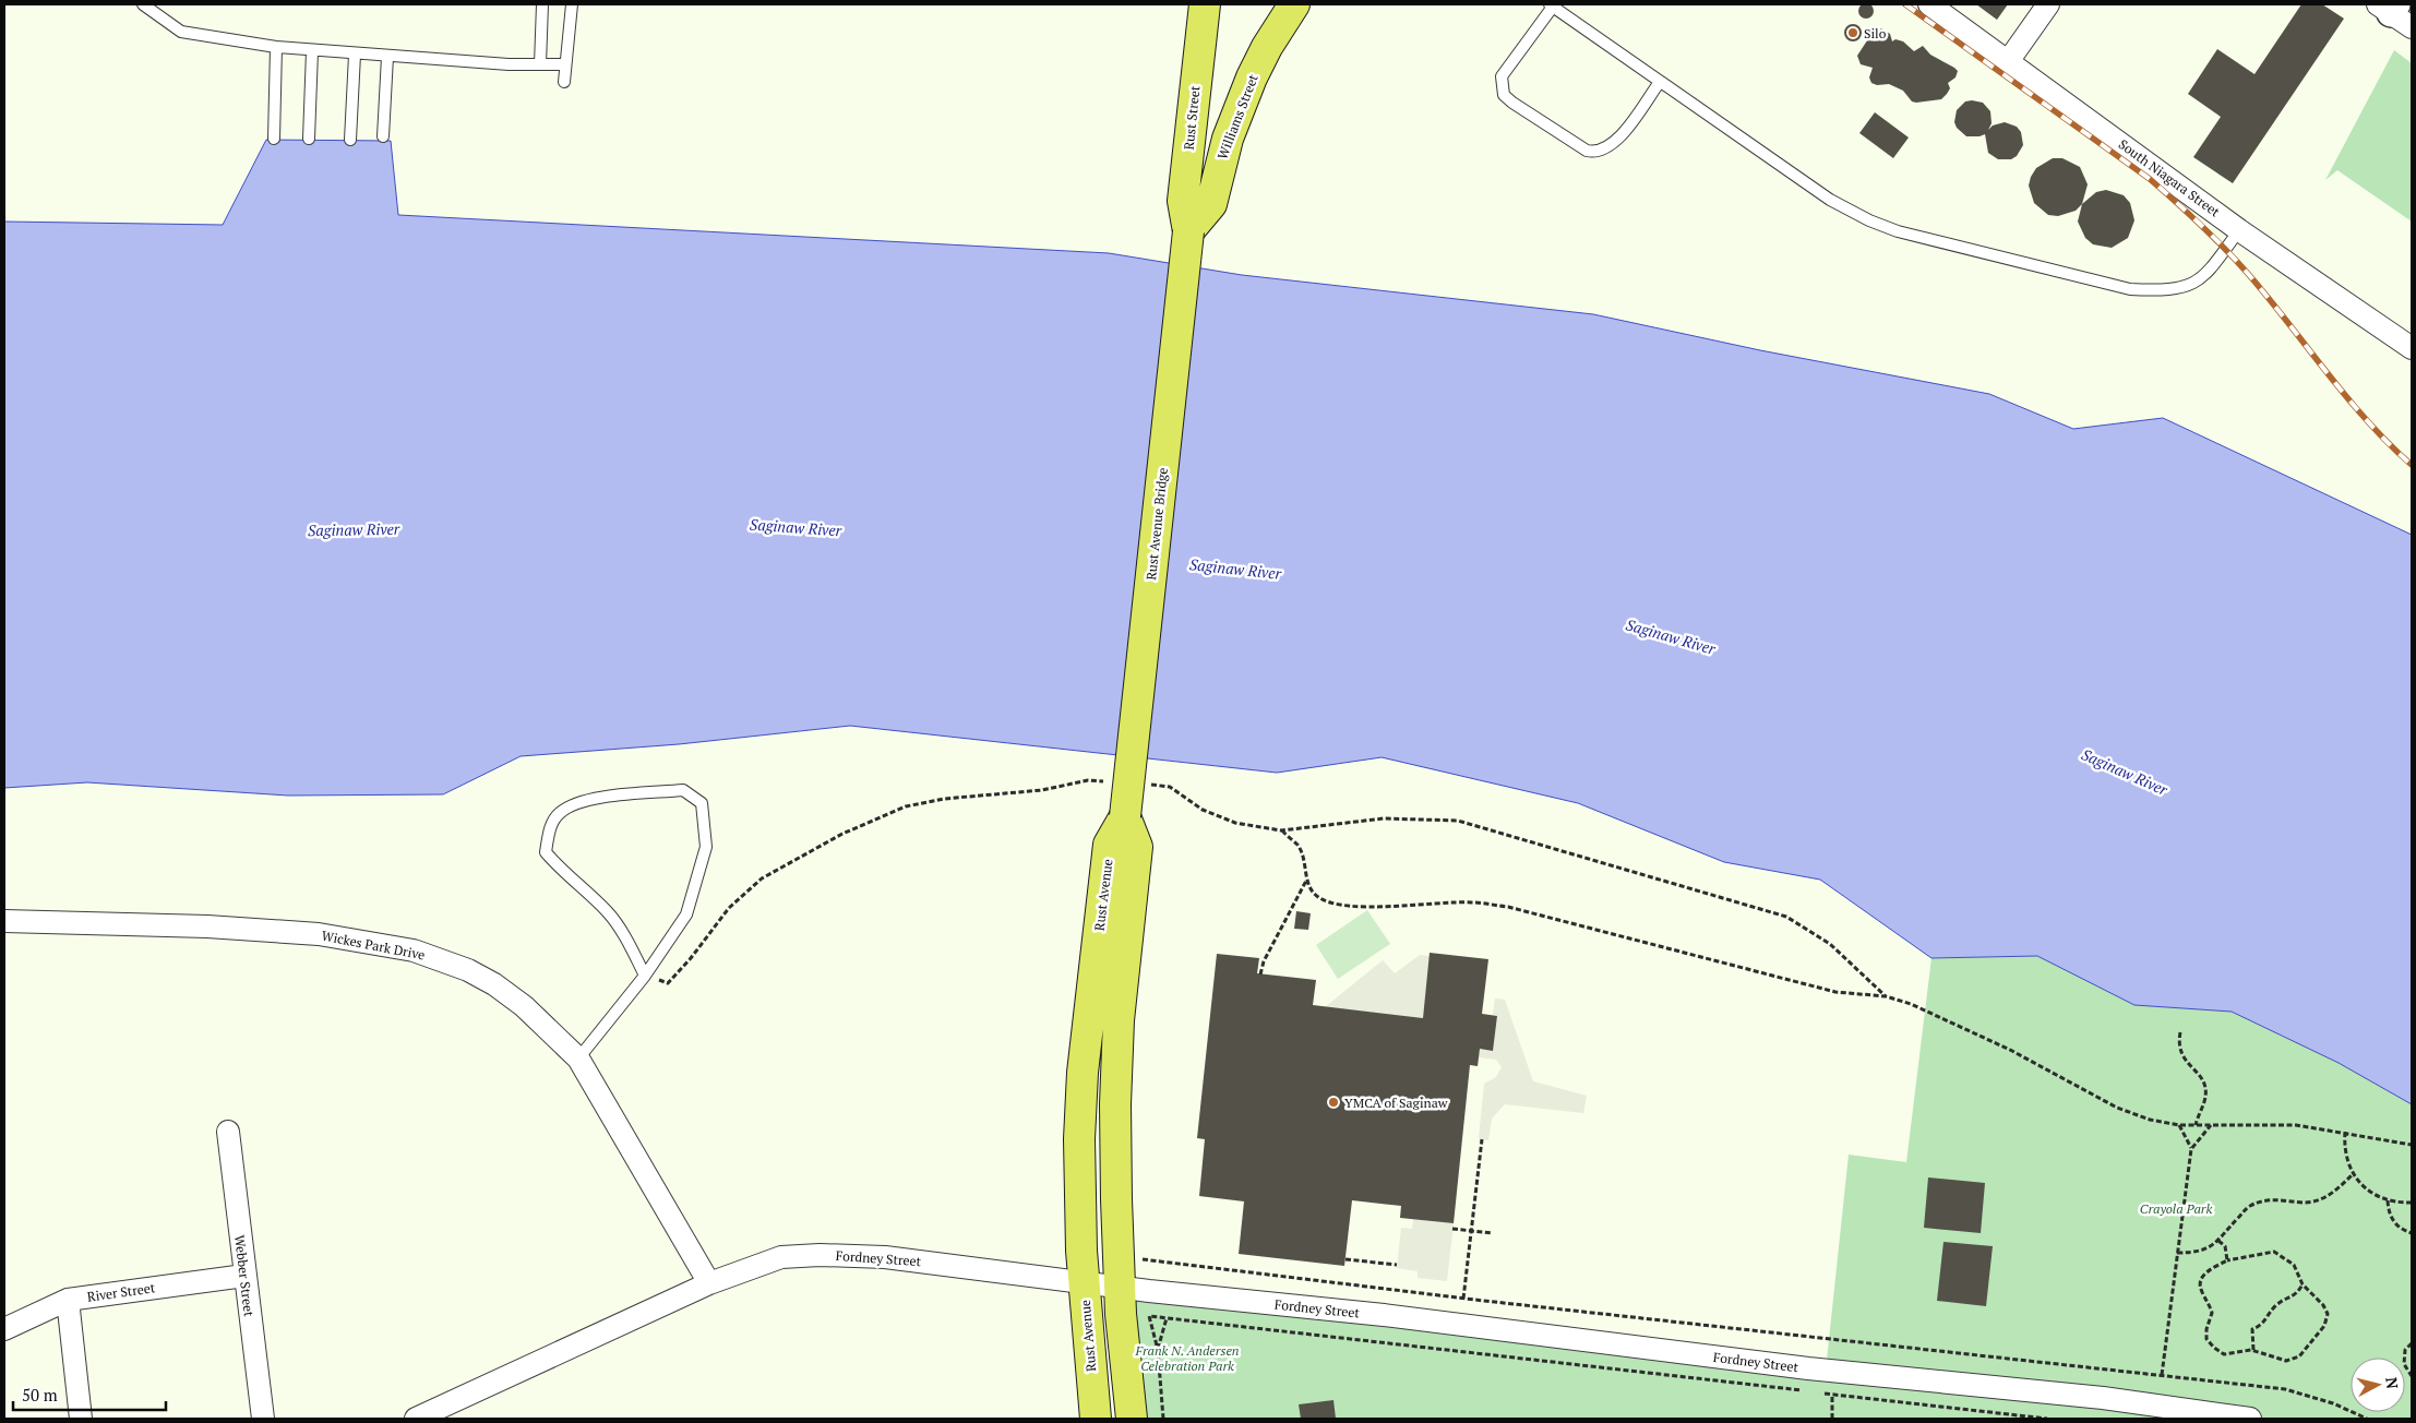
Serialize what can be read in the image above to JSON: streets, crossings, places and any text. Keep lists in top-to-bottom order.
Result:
{
  "streets": {
    "highway": [
      "Williams Street",
      "Rust Street",
      "Rust Avenue Bridge",
      "Rust Avenue"
    ],
    "street": [
      "South Niagara Street",
      "Wickes Park Drive",
      "Fordney Street",
      "Webber Street",
      "River Street"
    ]
  },
  "crossings": [
    ["Williams Street", "Rust Street"],
    ["Williams Street", "Rust Avenue Bridge"],
    ["Rust Street", "Rust Avenue Bridge"],
    ["Rust Avenue Bridge", "Rust Avenue"],
    ["Rust Avenue", "Fordney Street"],
    ["Wickes Park Drive", "Fordney Street"],
    ["Webber Street", "River Street"]
  ],
  "water": ["Saginaw River"],
  "parks": ["Crayola Park", "Frank N. Andersen Celebration Park"],
  "places": ["Silo", "YMCA of Saginaw"],
  "scale_bar": "50 m",
  "north": "right"
}
